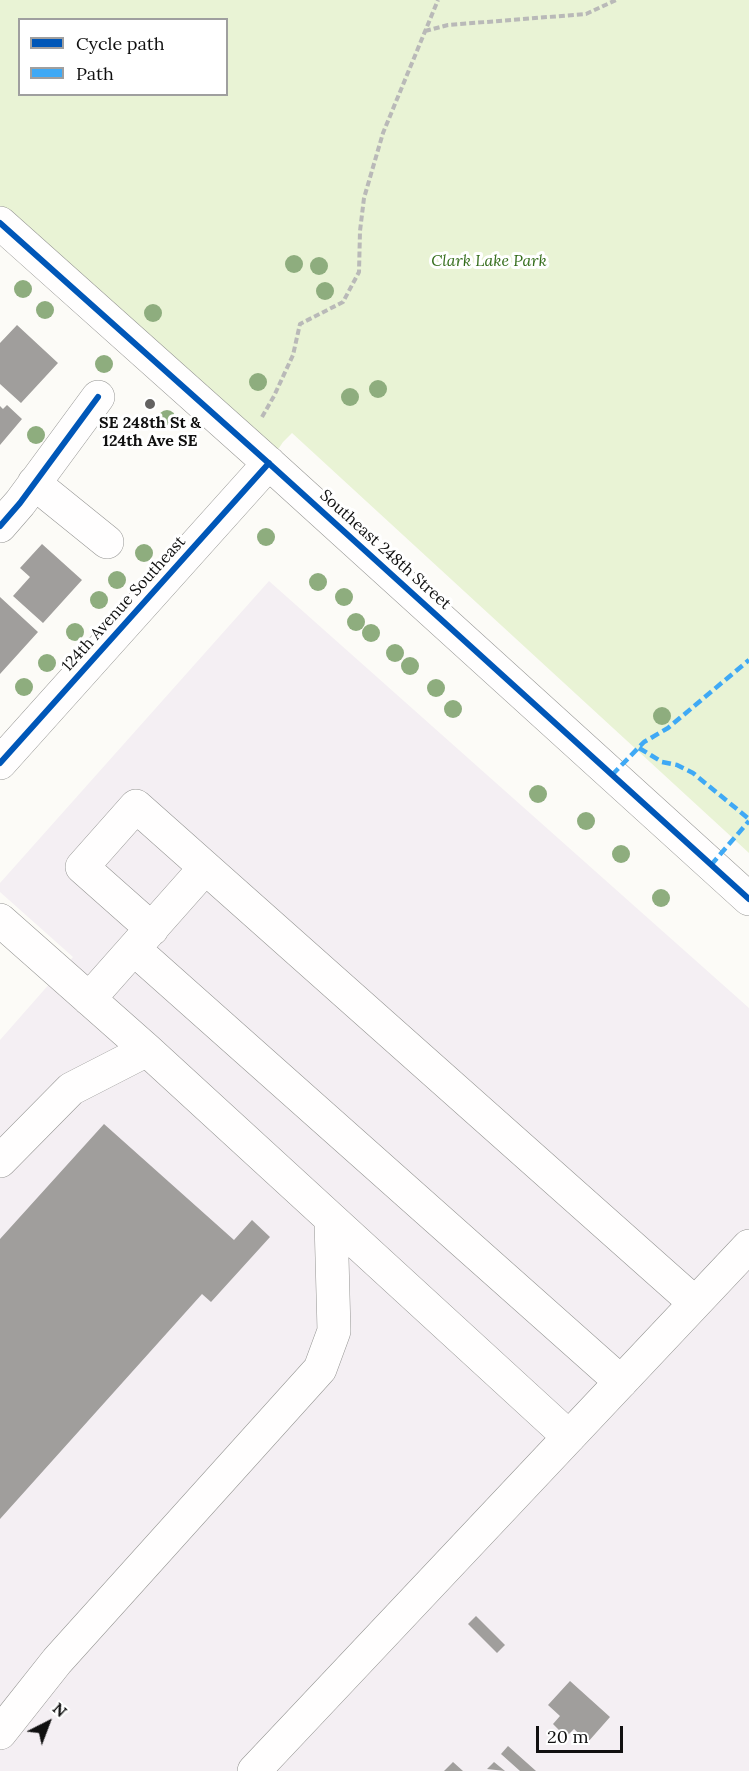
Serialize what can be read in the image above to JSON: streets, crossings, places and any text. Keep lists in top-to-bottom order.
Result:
{
  "streets": {
    "street": ["Southeast 248th Street", "124th Avenue Southeast"]
  },
  "crossings": [
    ["Southeast 248th Street", "124th Avenue Southeast"]
  ],
  "parks": ["Clark Lake Park"],
  "places": ["SE 248th St & 124th Ave SE"],
  "legend": ["Cycle path", "Path"],
  "scale_bar": "20 m",
  "north": "top right"
}
